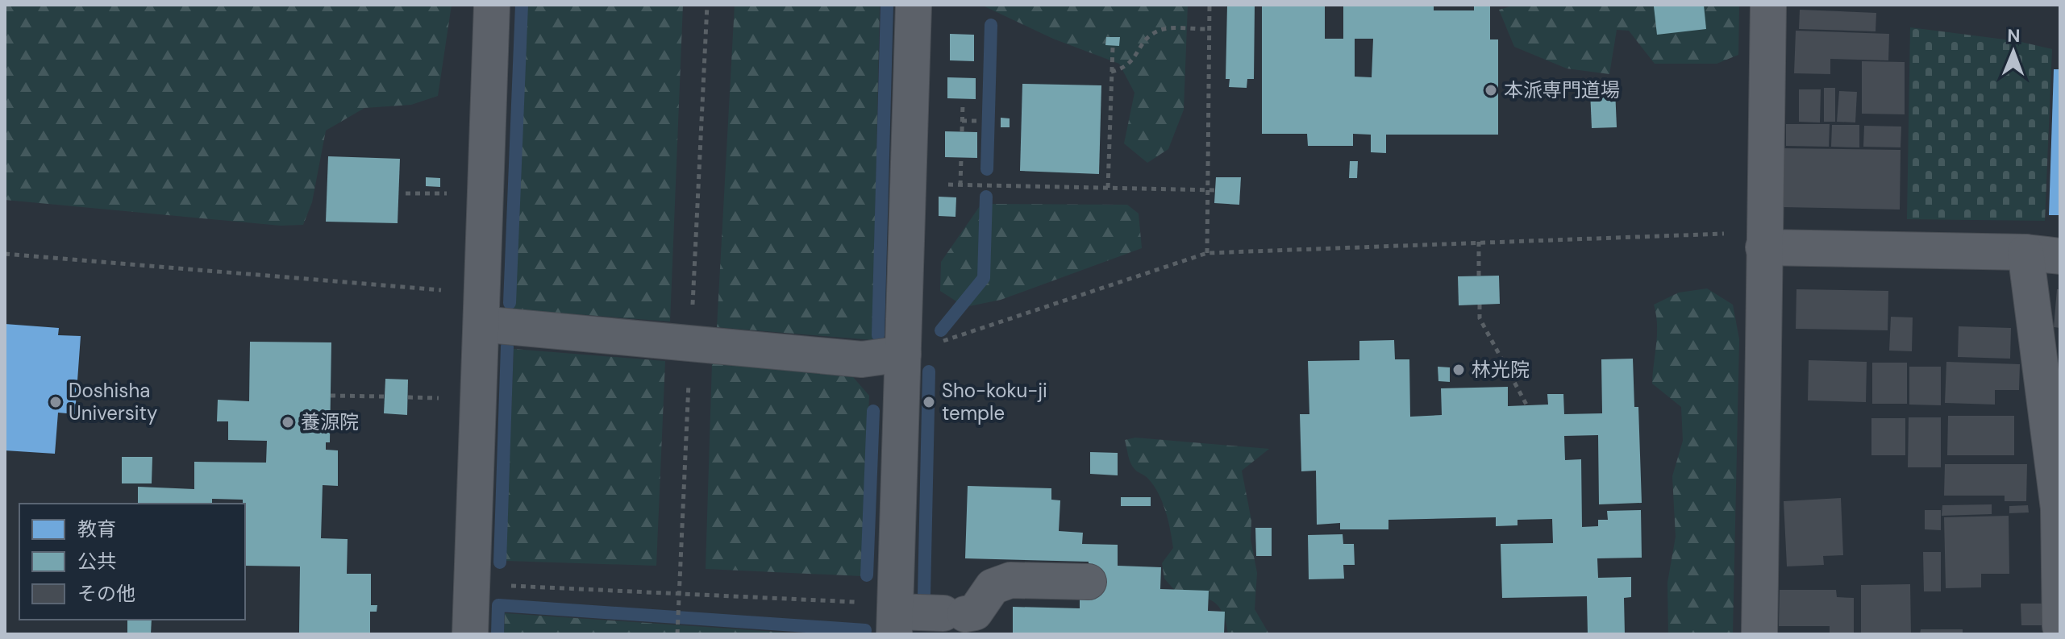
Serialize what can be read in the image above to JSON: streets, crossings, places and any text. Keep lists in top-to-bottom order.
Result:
{
  "places": [
    "本派専門道場",
    "林光院",
    "Doshisha University",
    "Sho-koku-ji temple",
    "養源院"
  ],
  "legend": ["教育", "公共", "その他"],
  "north": "top"
}
